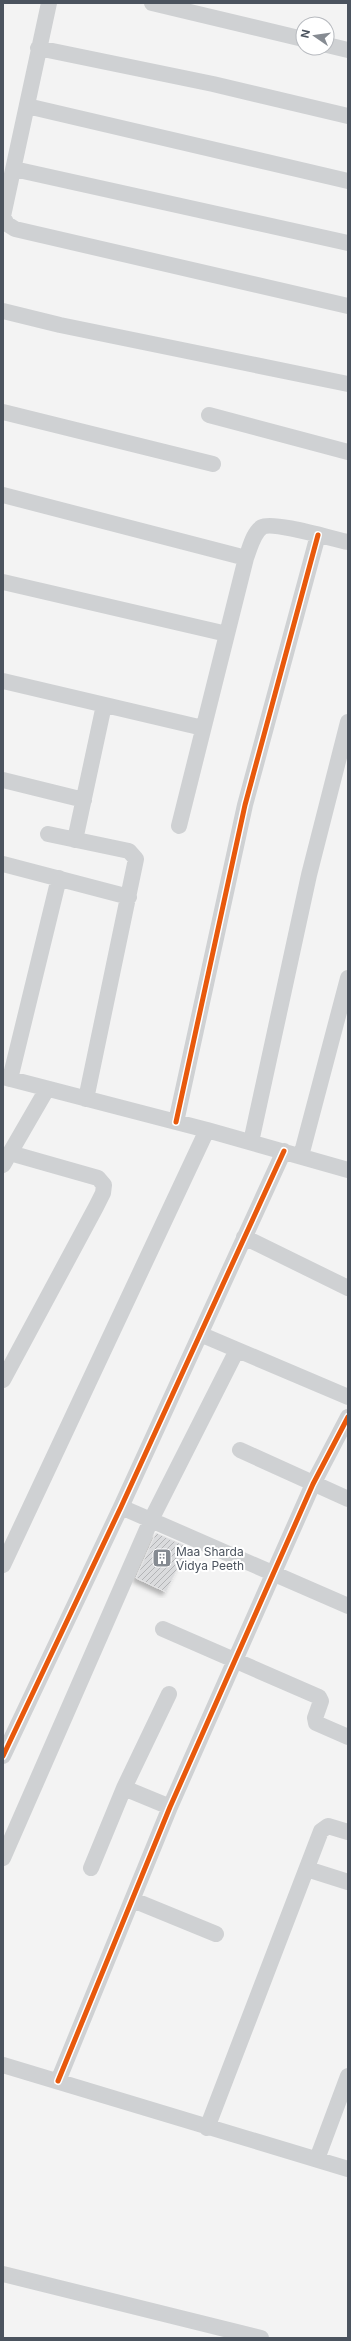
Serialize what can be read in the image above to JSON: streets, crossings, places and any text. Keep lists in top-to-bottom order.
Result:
{
  "places": {
    "building": ["Maa Sharda Vidya Peeth"]
  },
  "north": "left"
}
